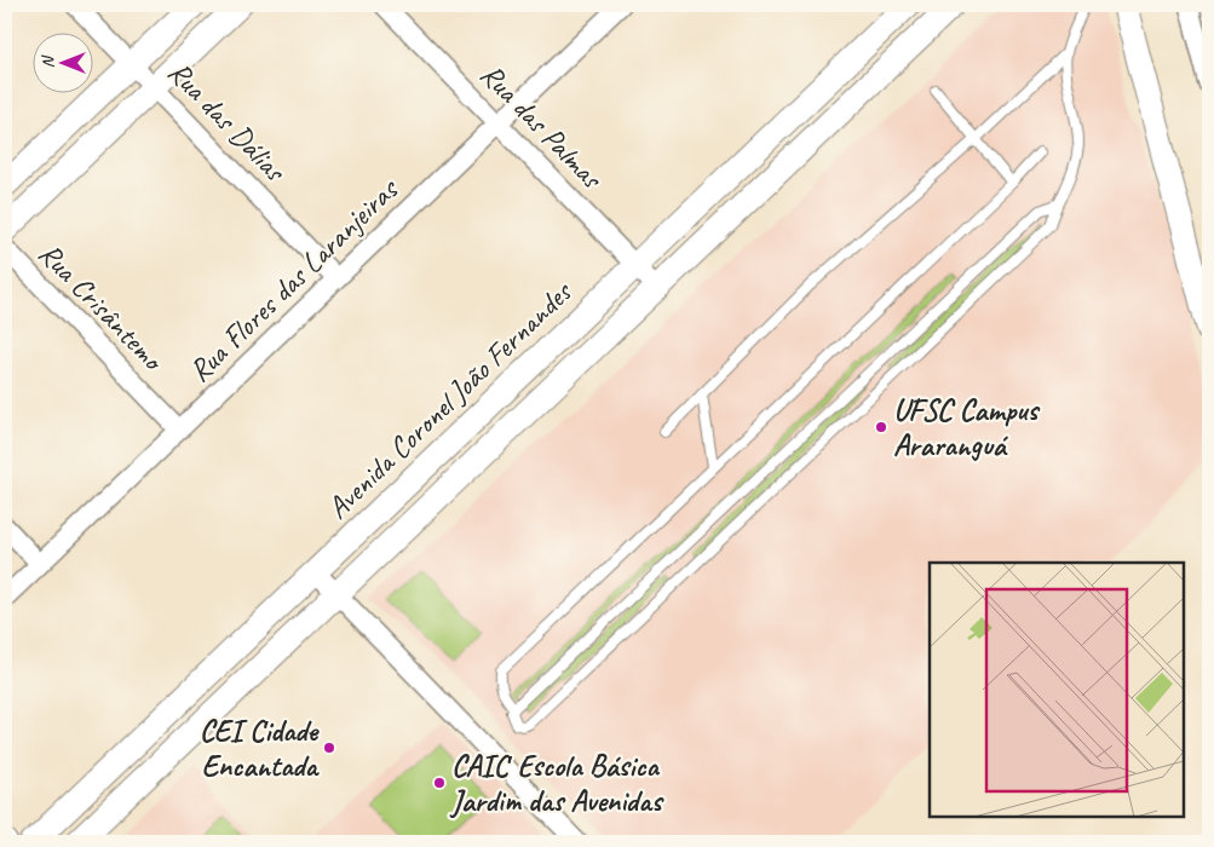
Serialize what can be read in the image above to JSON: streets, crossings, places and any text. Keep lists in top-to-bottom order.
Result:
{
  "streets": {
    "street": [
      "Rua das Dálias",
      "Rua das Palmas",
      "Rua Flores das Laranjeiras",
      "Rua Crisântemo",
      "Avenida Coronel João Fernandes"
    ]
  },
  "crossings": [
    ["Rua das Dálias", "Rua Flores das Laranjeiras"],
    ["Rua das Palmas", "Rua Flores das Laranjeiras"],
    ["Rua das Palmas", "Avenida Coronel João Fernandes"],
    ["Rua Flores das Laranjeiras", "Rua Crisântemo"]
  ],
  "places": ["UFSC Campus Araranguá", "CEI Cidade Encantada", "CAIC Escola Básica Jardim das Avenidas"],
  "north": "left"
}
